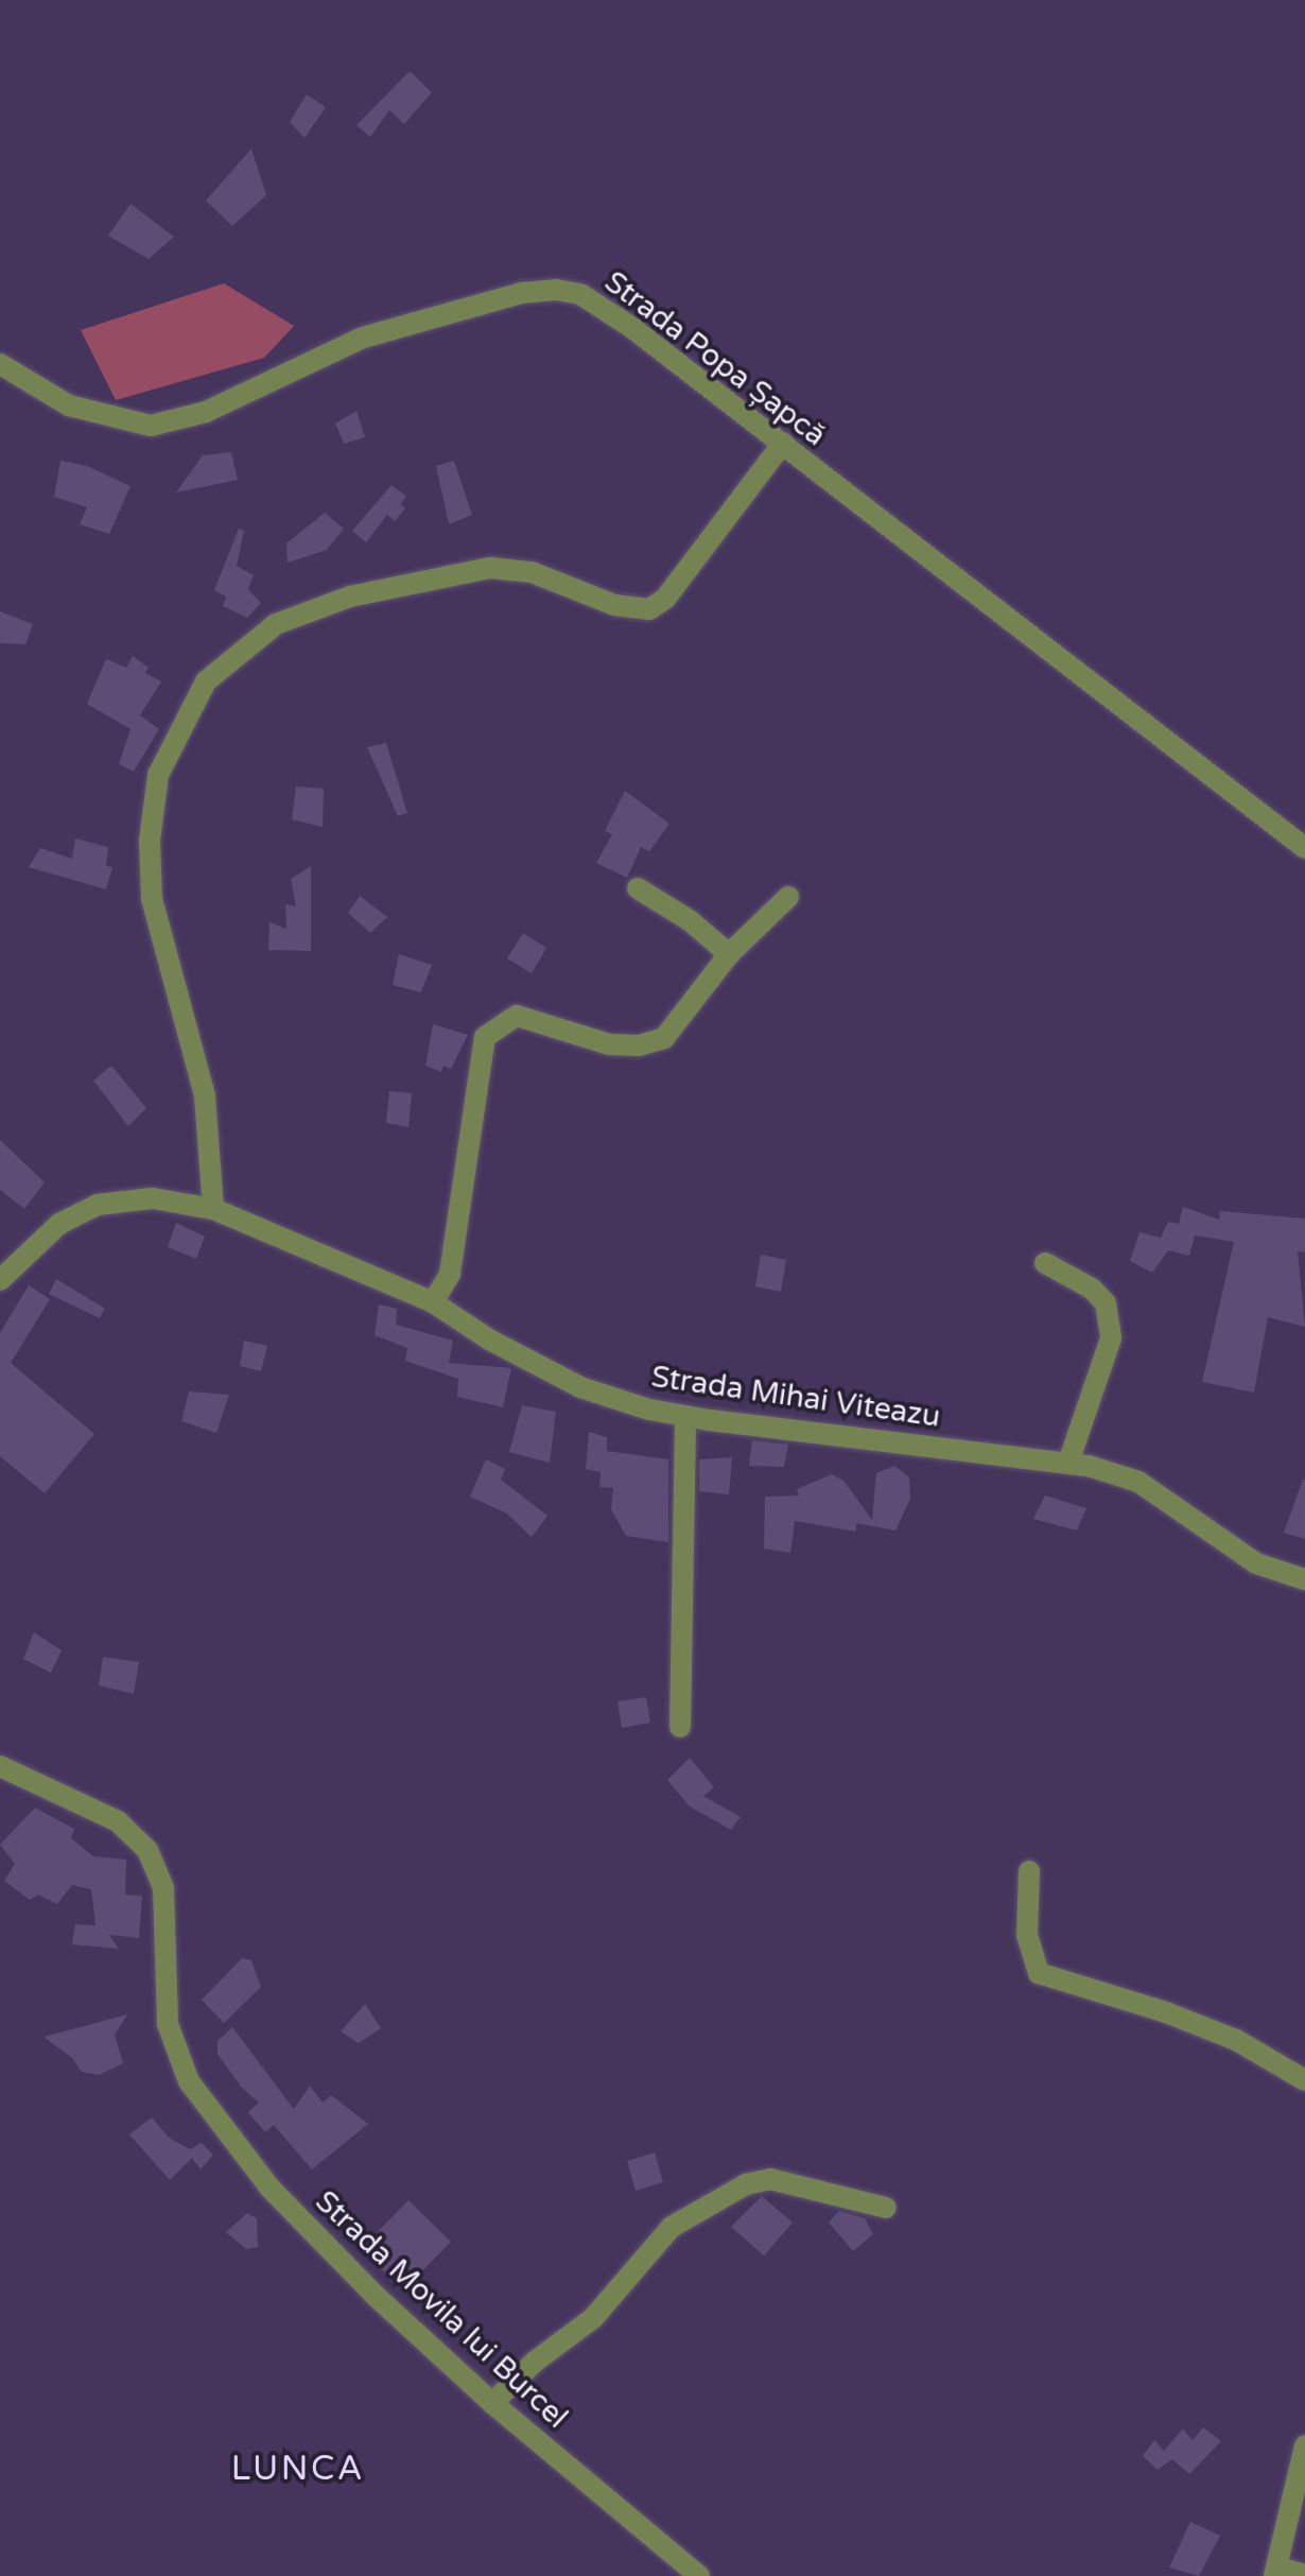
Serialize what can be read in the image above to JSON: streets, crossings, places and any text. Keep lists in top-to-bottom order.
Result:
{
  "streets": {
    "street": ["Strada Popa Șapcă", "Strada Mihai Viteazu", "Strada Movila lui Burcel"]
  },
  "districts": ["LUNCA"]
}
